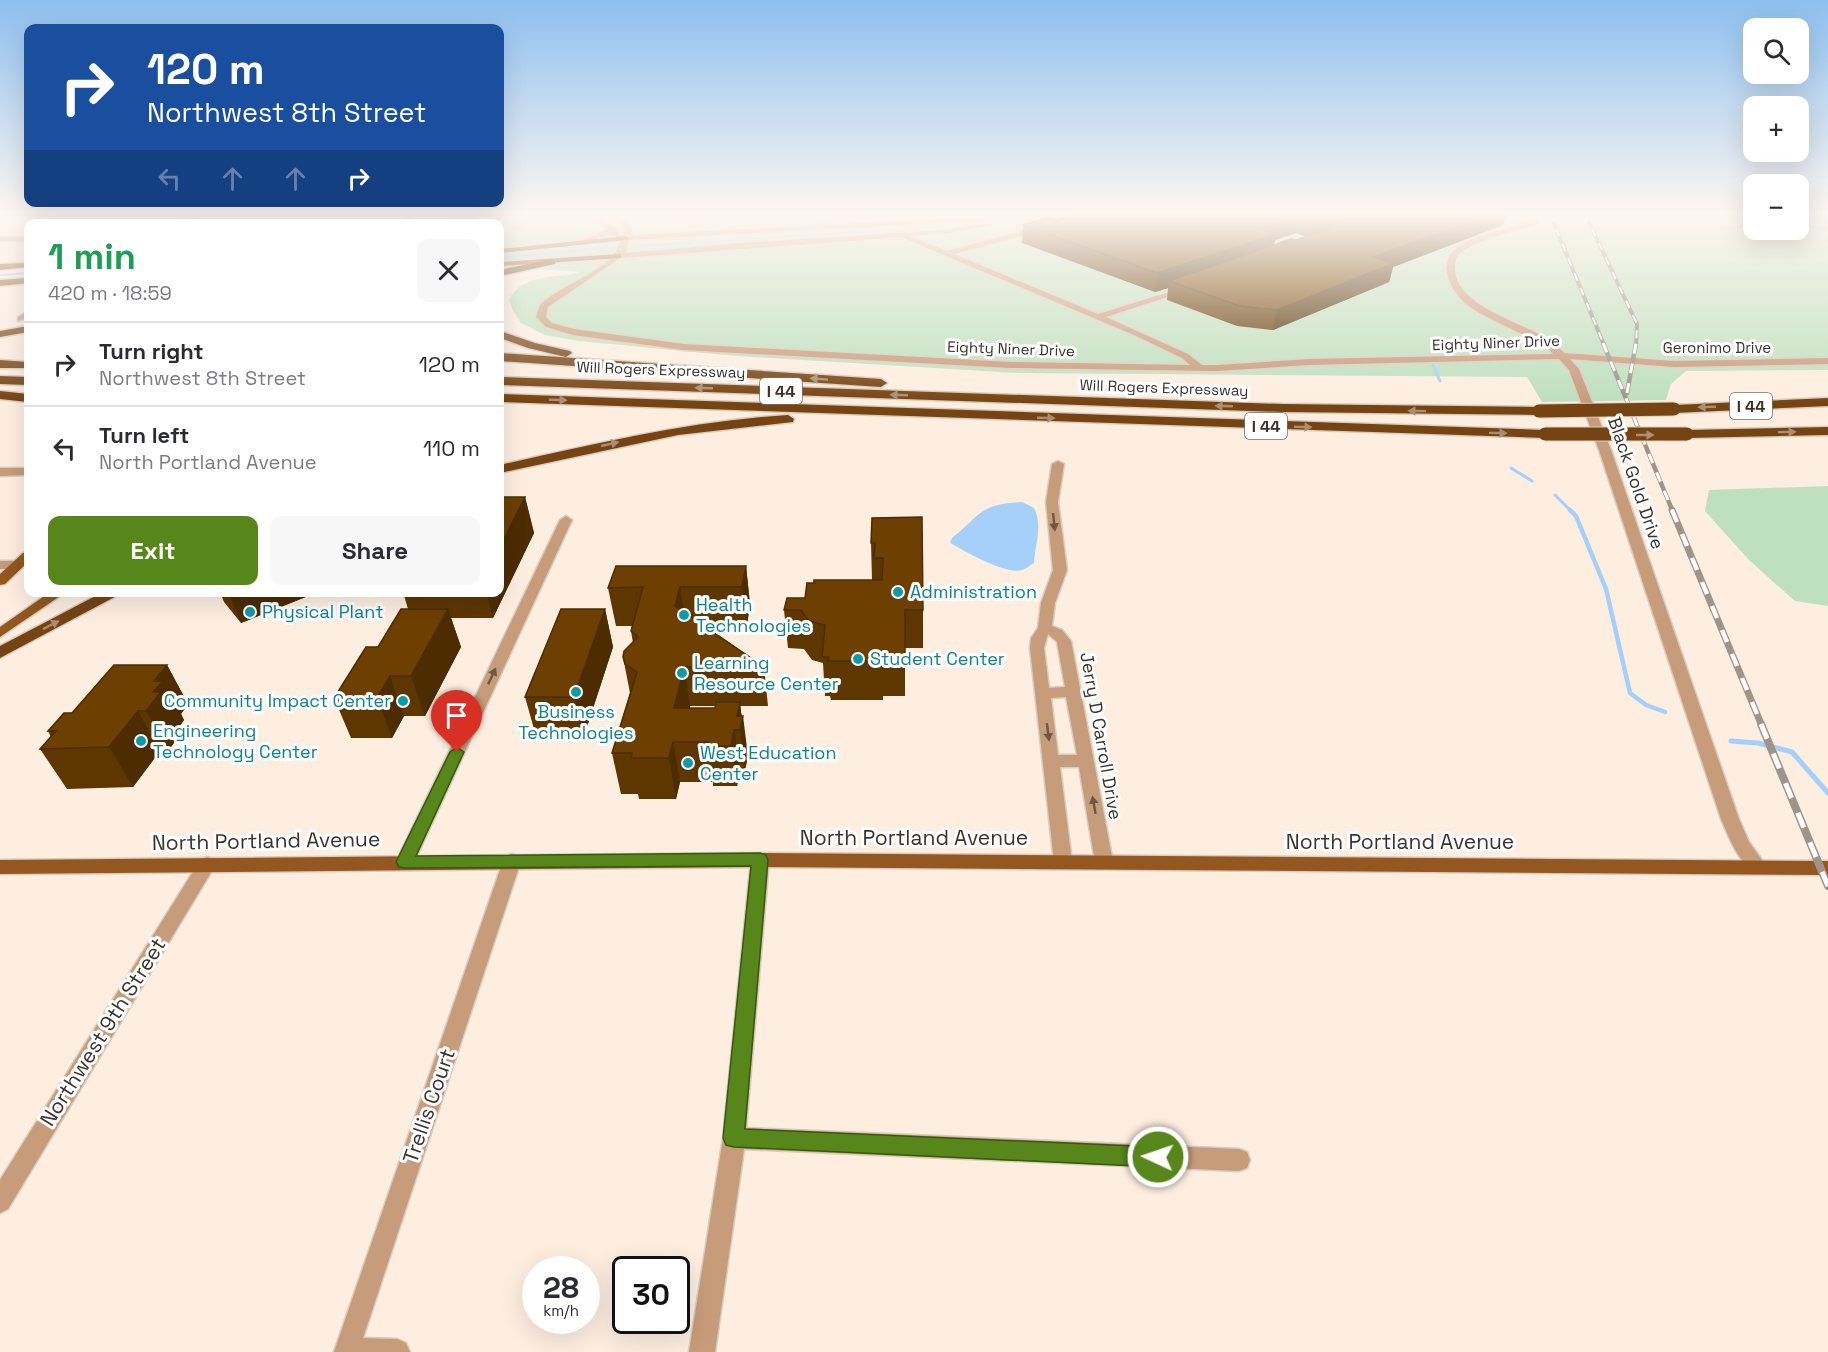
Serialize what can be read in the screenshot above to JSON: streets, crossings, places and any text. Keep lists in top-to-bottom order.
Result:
{
  "streets": {
    "highway": ["Will Rogers Expressway", "I 44"],
    "main road": ["North Portland Avenue"],
    "street": [
      "Eighty Niner Drive",
      "Geronimo Drive",
      "Black Gold Drive",
      "Jerry D Carroll Drive",
      "Northwest 9th Street",
      "Trellis Court"
    ]
  },
  "crossings": [
    ["Eighty Niner Drive", "Geronimo Drive"],
    ["Eighty Niner Drive", "Black Gold Drive"],
    ["Black Gold Drive", "North Portland Avenue"],
    ["Jerry D Carroll Drive", "North Portland Avenue"],
    ["North Portland Avenue", "Northwest 9th Street"],
    ["North Portland Avenue", "Trellis Court"]
  ],
  "places": [
    "Administration",
    "Physical Plant",
    "Health Technologies",
    "Student Center",
    "Learning Resource Center",
    "Business Technologies",
    "Community Impact Center",
    "Engineering Technology Center",
    "West Education Center"
  ],
  "page": {
    "map_buttons": ["+", "−"],
    "turn": ["120 m", "Northwest 8th Street"],
    "heading": ["1 min", "420 m · 18:59"],
    "list": [
      {
        "name": "Turn right",
        "note": "Northwest 8th Street",
        "value": "120 m"
      },
      {
        "name": "Turn left",
        "note": "North Portland Avenue",
        "value": "110 m"
      }
    ],
    "buttons": ["Exit", "Share"],
    "speed": "28 km/h",
    "limit": "30"
  }
}
